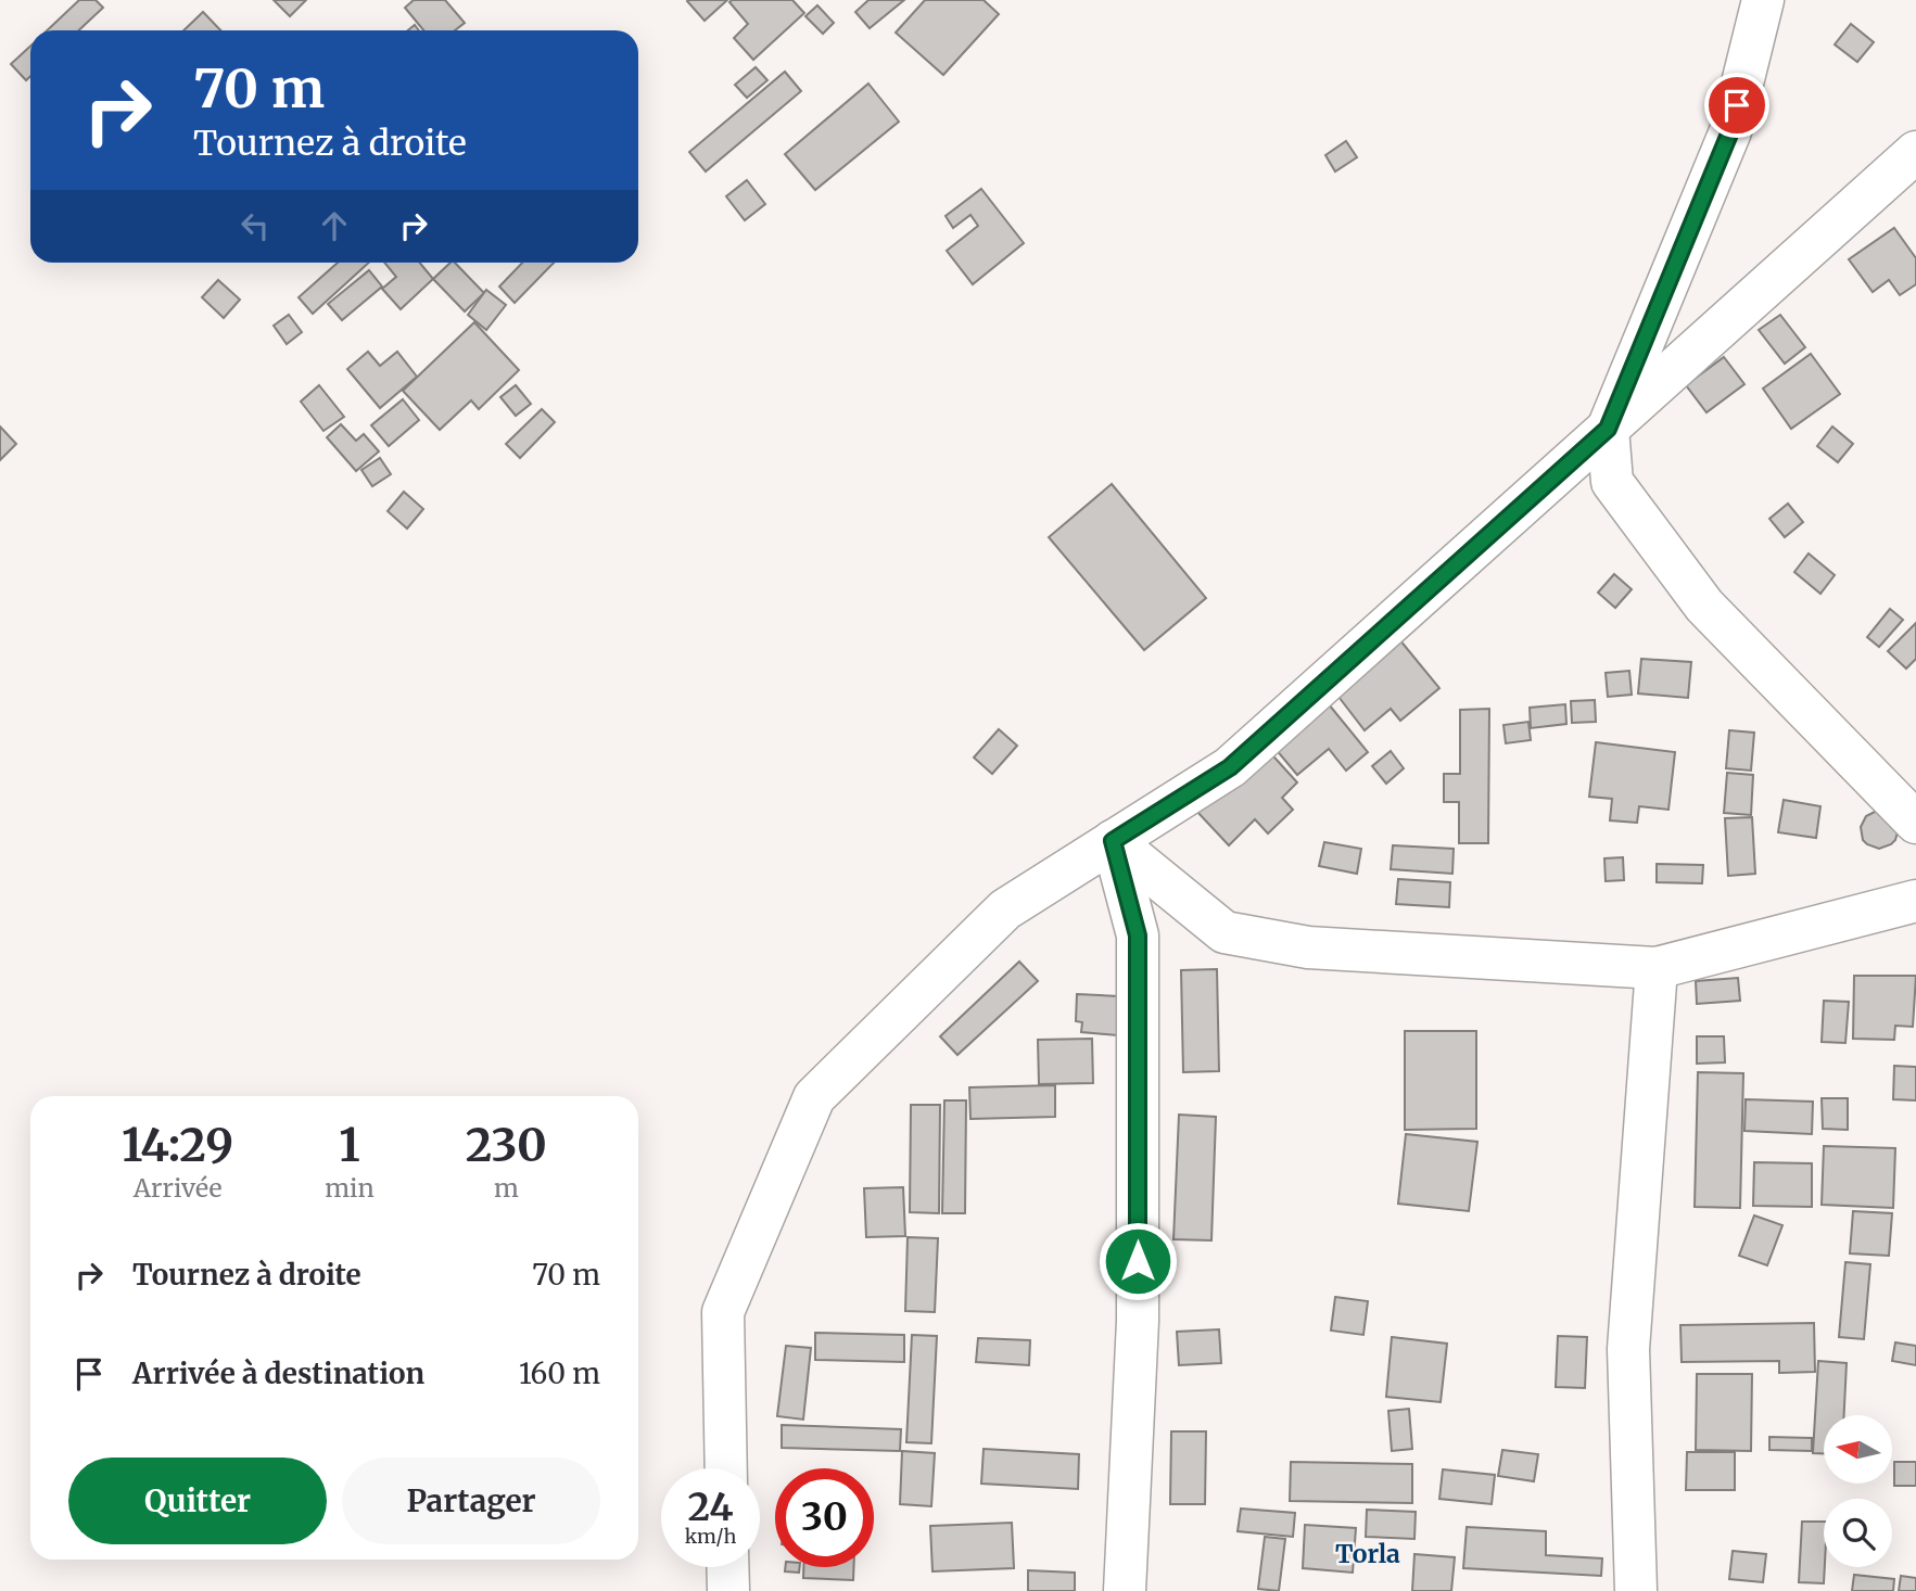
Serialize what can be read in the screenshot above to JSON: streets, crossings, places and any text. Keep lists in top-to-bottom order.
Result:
{
  "districts": ["Torla"],
  "north": "left",
  "page": {
    "turn": ["70 m", "Tournez à droite"],
    "eta": [
      "14:29",
      "Arrivée",
      "1",
      "min",
      "230",
      "m"
    ],
    "list": [
      {
        "name": "Tournez à droite",
        "value": "70 m"
      },
      {
        "name": "Arrivée à destination",
        "value": "160 m"
      }
    ],
    "buttons": ["Quitter", "Partager"],
    "speed": "24 km/h",
    "limit": "30"
  }
}
